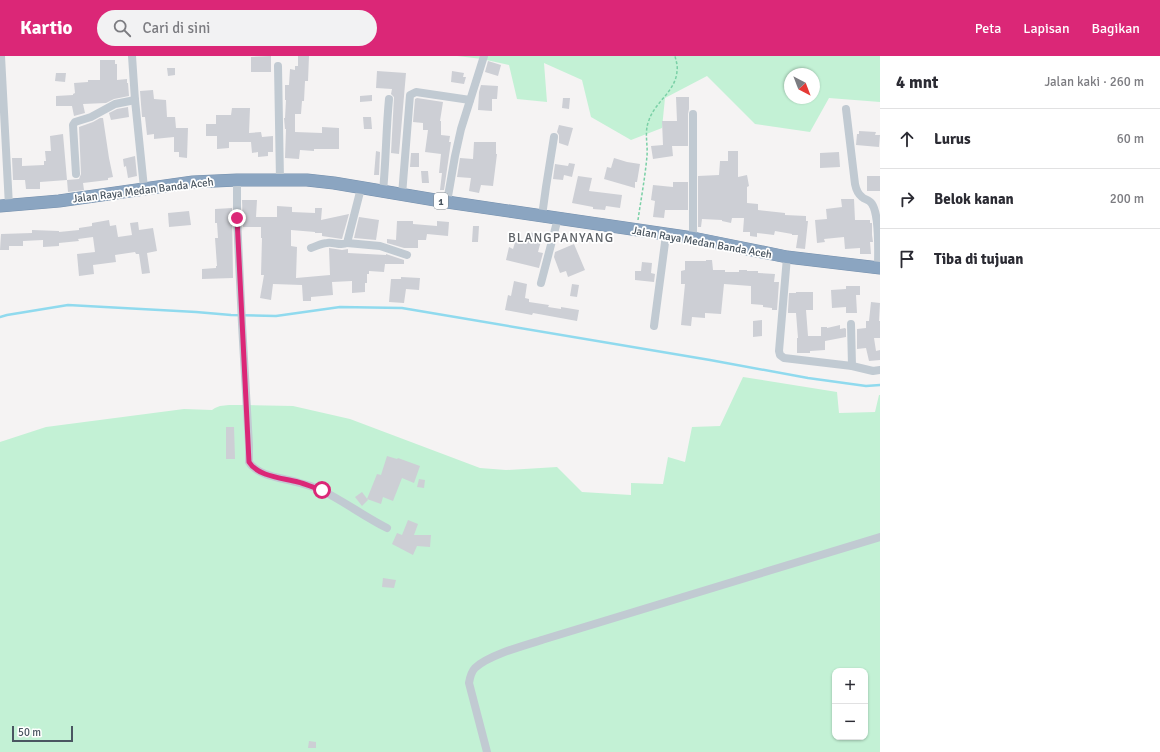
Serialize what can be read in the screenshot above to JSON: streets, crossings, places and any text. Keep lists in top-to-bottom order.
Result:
{
  "streets": {
    "highway": ["Jalan Raya Medan Banda Aceh", "1"]
  },
  "districts": ["BLANGPANYANG"],
  "scale_bar": "50 m",
  "north": "bottom right",
  "page": {
    "header": "Kartio",
    "search": "Cari di sini",
    "nav": ["Peta", "Lapisan", "Bagikan"],
    "heading": ["4 mnt", "Jalan kaki · 260 m"],
    "list": [
      ["Lurus", "60 m"],
      ["Belok kanan", "200 m"],
      "Tiba di tujuan"
    ],
    "map_buttons": ["+", "−"],
    "scale": "50 m"
  }
}
